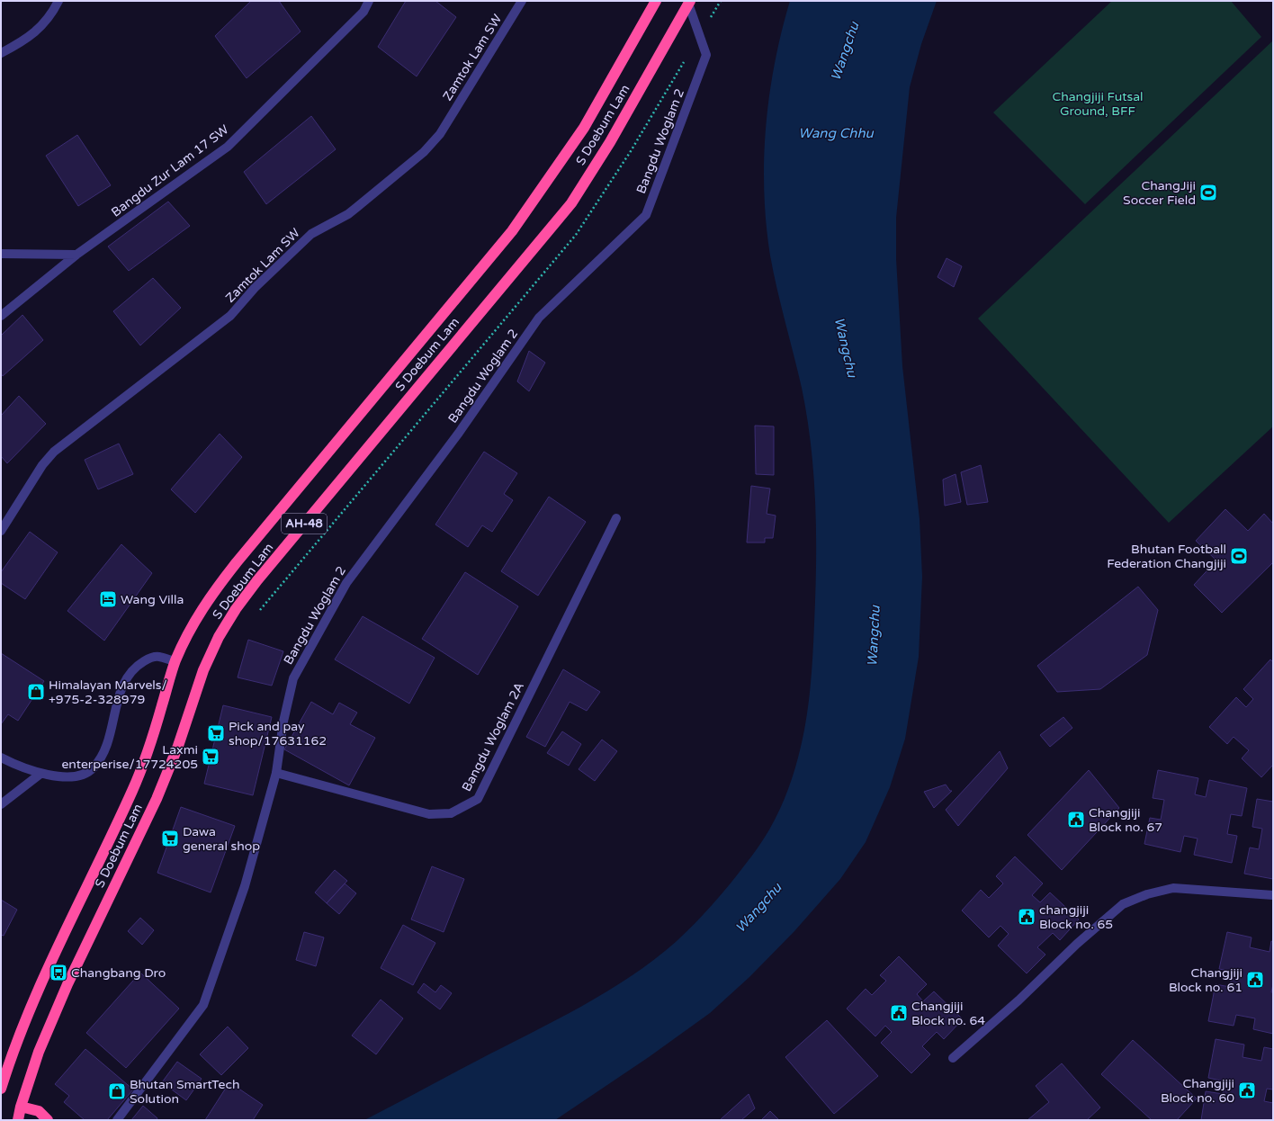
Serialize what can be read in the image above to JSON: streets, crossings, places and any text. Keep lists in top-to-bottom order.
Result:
{
  "streets": {
    "highway": ["S Doebum Lam", "AH-48"],
    "street": [
      "Zamtok Lam SW",
      "Bangdu Woglam 2",
      "Bangdu Zur Lam 17 SW",
      "Bangdu Woglam 2A"
    ]
  },
  "crossings": [
    ["S Doebum Lam", "Bangdu Woglam 2"],
    ["Bangdu Woglam 2", "Bangdu Woglam 2A"]
  ],
  "water": ["Wangchu", "Wang Chhu"],
  "parks": ["Changjiji Futsal Ground, BFF"],
  "places": {
    "sports": ["ChangJiji Soccer Field", "Bhutan Football Federation Changjiji"],
    "hotel": ["Wang Villa"],
    "shop": ["Himalayan Marvels/ +975-2-328979", "Bhutan SmartTech Solution"],
    "supermarket": ["Pick and pay shop/17631162", "Laxmi enterperise/17724205", "Dawa general shop"],
    "public building": [
      "Changjiji Block no. 67",
      "changjiji Block no. 65",
      "Changjiji Block no. 61",
      "Changjiji Block no. 64",
      "Changjiji Block no. 60"
    ],
    "bus stop": ["Changbang Dro"]
  }
}
